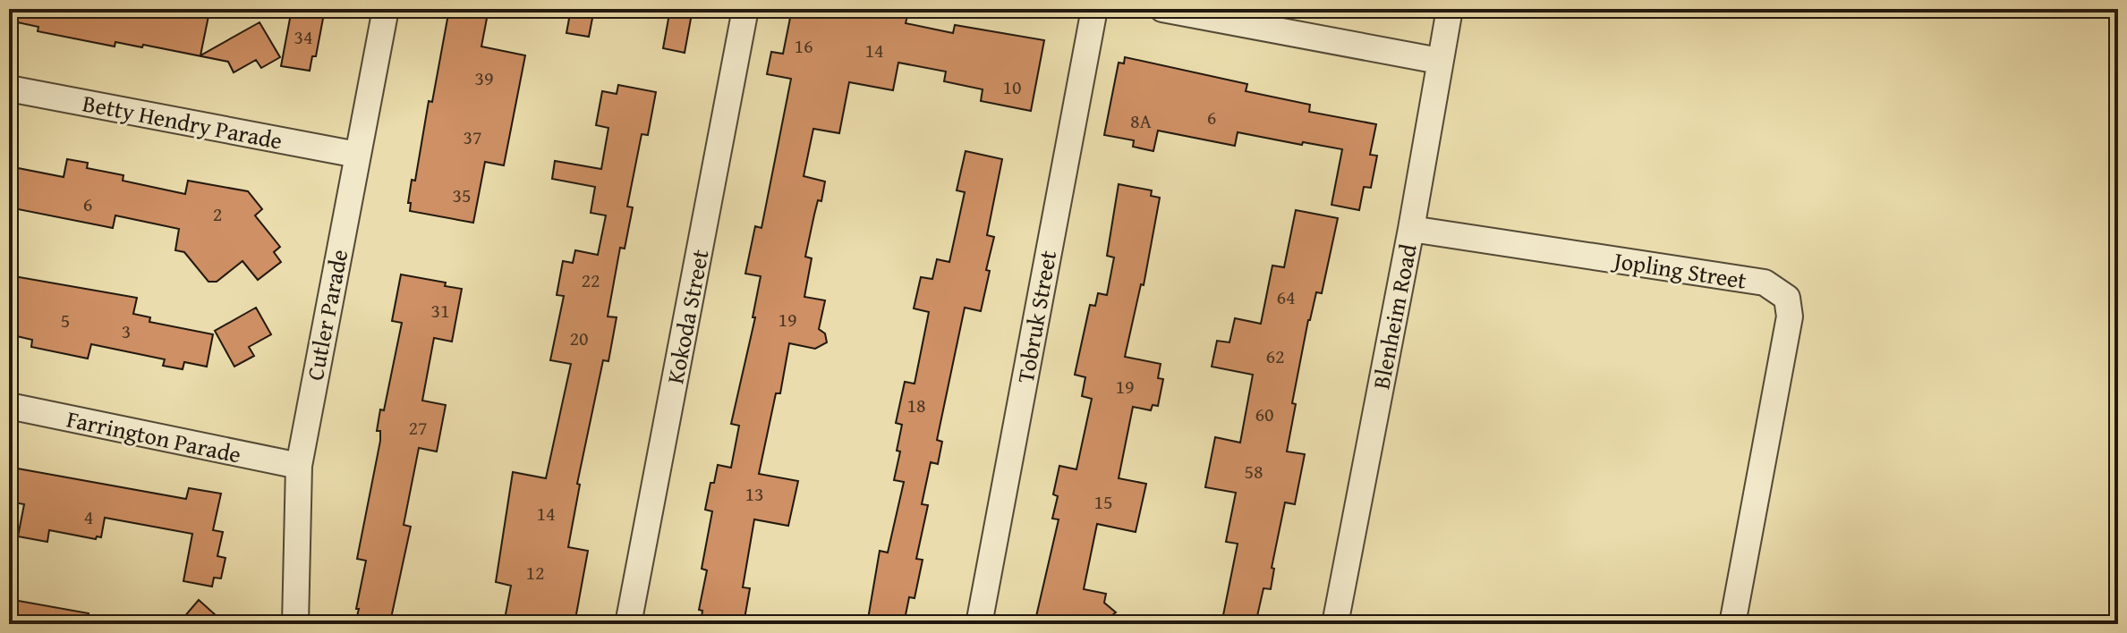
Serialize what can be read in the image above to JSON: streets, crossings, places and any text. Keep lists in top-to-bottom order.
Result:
{
  "streets": {
    "street": [
      "Betty Hendry Parade",
      "Jopling Street",
      "Cutler Parade",
      "Kokoda Street",
      "Tobruk Street",
      "Blenheim Road",
      "Farrington Parade"
    ]
  },
  "crossings": [
    ["Betty Hendry Parade", "Cutler Parade"],
    ["Jopling Street", "Blenheim Road"],
    ["Cutler Parade", "Farrington Parade"]
  ],
  "house_numbers": [
    "34",
    "16",
    "14",
    "39",
    "10",
    "6",
    "8A",
    "37",
    "35",
    "6",
    "2",
    "22",
    "64",
    "31",
    "19",
    "5",
    "3",
    "20",
    "62",
    "19",
    "18",
    "60",
    "27",
    "58",
    "13",
    "15",
    "14",
    "4",
    "12"
  ]
}
